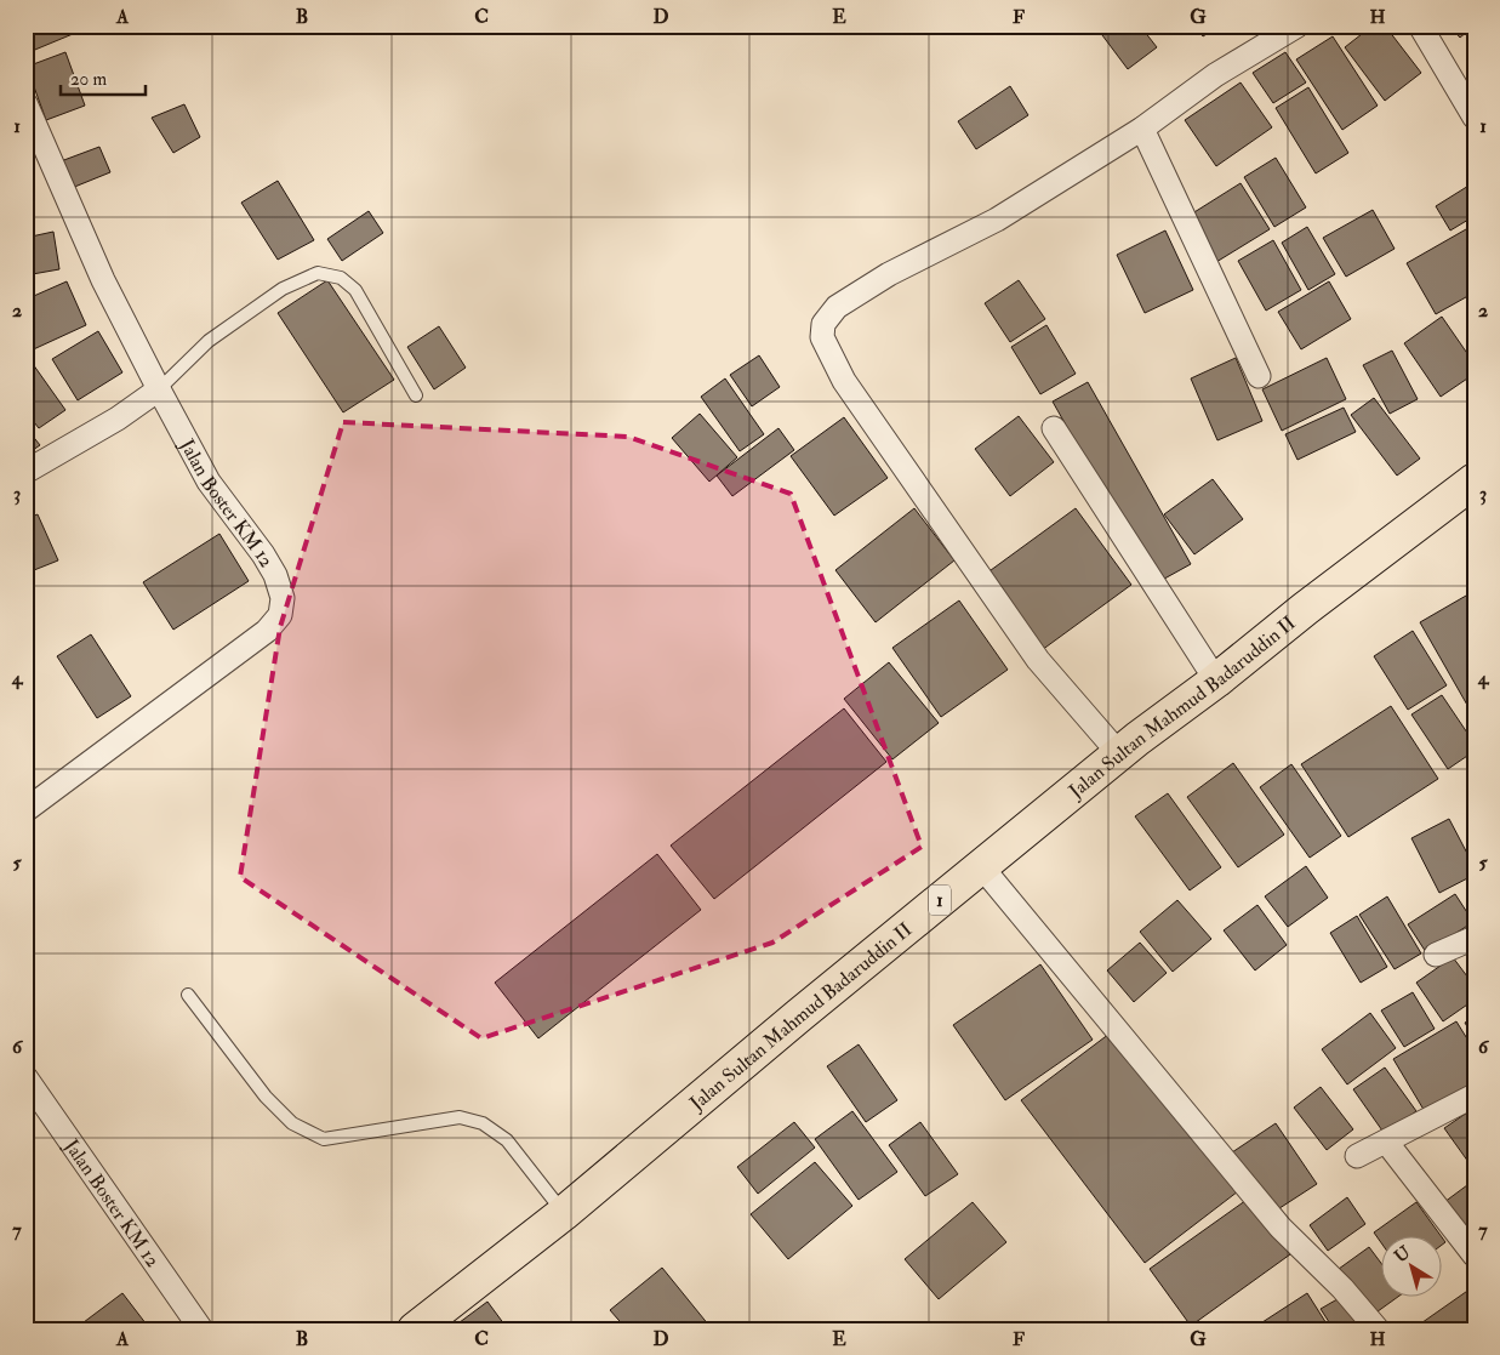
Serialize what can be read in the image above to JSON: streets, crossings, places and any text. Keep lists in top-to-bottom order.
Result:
{
  "streets": {
    "highway": ["Jalan Sultan Mahmud Badaruddin II", "1"],
    "street": ["Jalan Boster KM 12"]
  },
  "scale_bar": "20 m",
  "north": "top left",
  "grid": {
    "columns": [
      "A",
      "B",
      "C",
      "D",
      "E",
      "F",
      "G",
      "H"
    ],
    "rows": [
      "1",
      "2",
      "3",
      "4",
      "5",
      "6",
      "7"
    ]
  }
}
